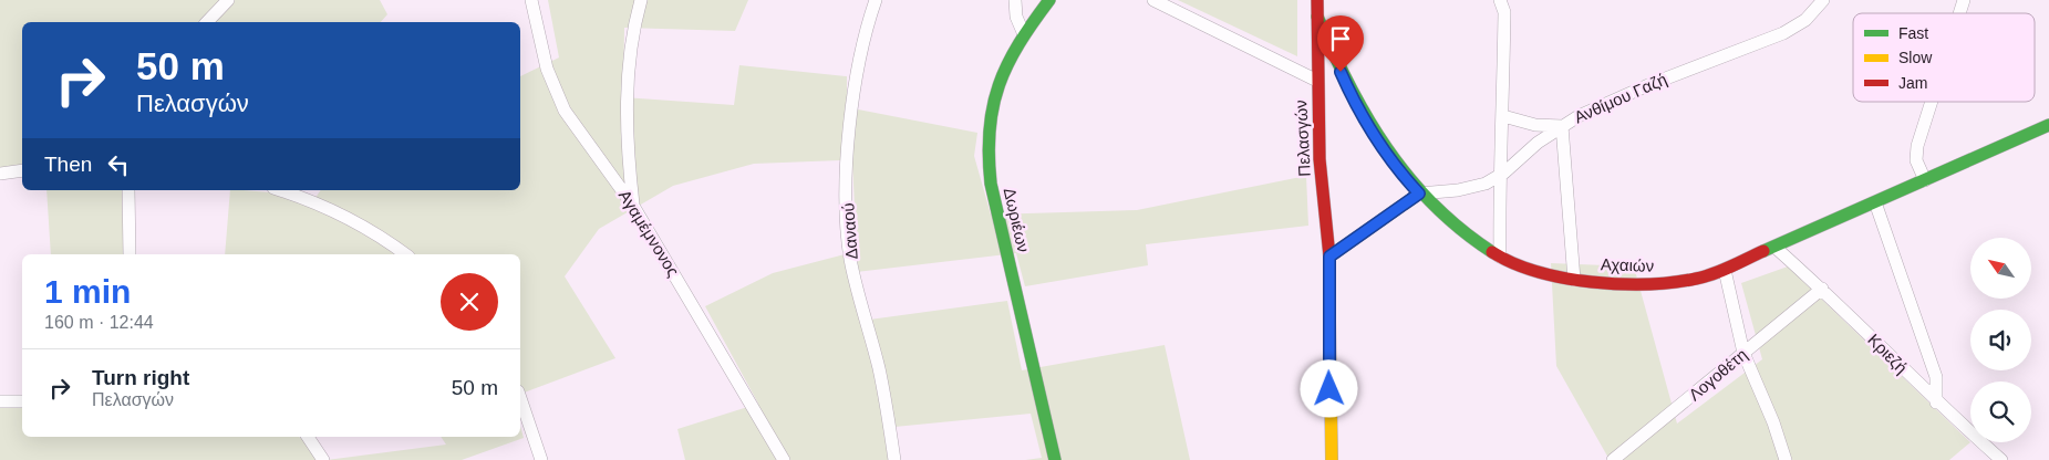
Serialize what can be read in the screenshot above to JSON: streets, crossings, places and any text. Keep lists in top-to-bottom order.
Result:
{
  "streets": {
    "main road": ["Πελασγών", "Δωριέων", "Αχαιών"],
    "street": [
      "Ανθίμου Γαζή",
      "Δαναού",
      "Αγαμέμνονος",
      "Κριεζή",
      "Λογοθέτη"
    ]
  },
  "crossings": [
    ["Ανθίμου Γαζή", "Αχαιών"],
    ["Πελασγών", "Αχαιών"],
    ["Αχαιών", "Κριεζή"],
    ["Κριεζή", "Λογοθέτη"]
  ],
  "legend": ["Fast", "Slow", "Jam"],
  "north": "top left",
  "page": {
    "turn": ["50 m", "Πελασγών"],
    "then": "Then",
    "heading": ["1 min", "160 m · 12:44"],
    "list": [
      {
        "name": "Turn right",
        "note": "Πελασγών",
        "value": "50 m"
      }
    ]
  }
}
